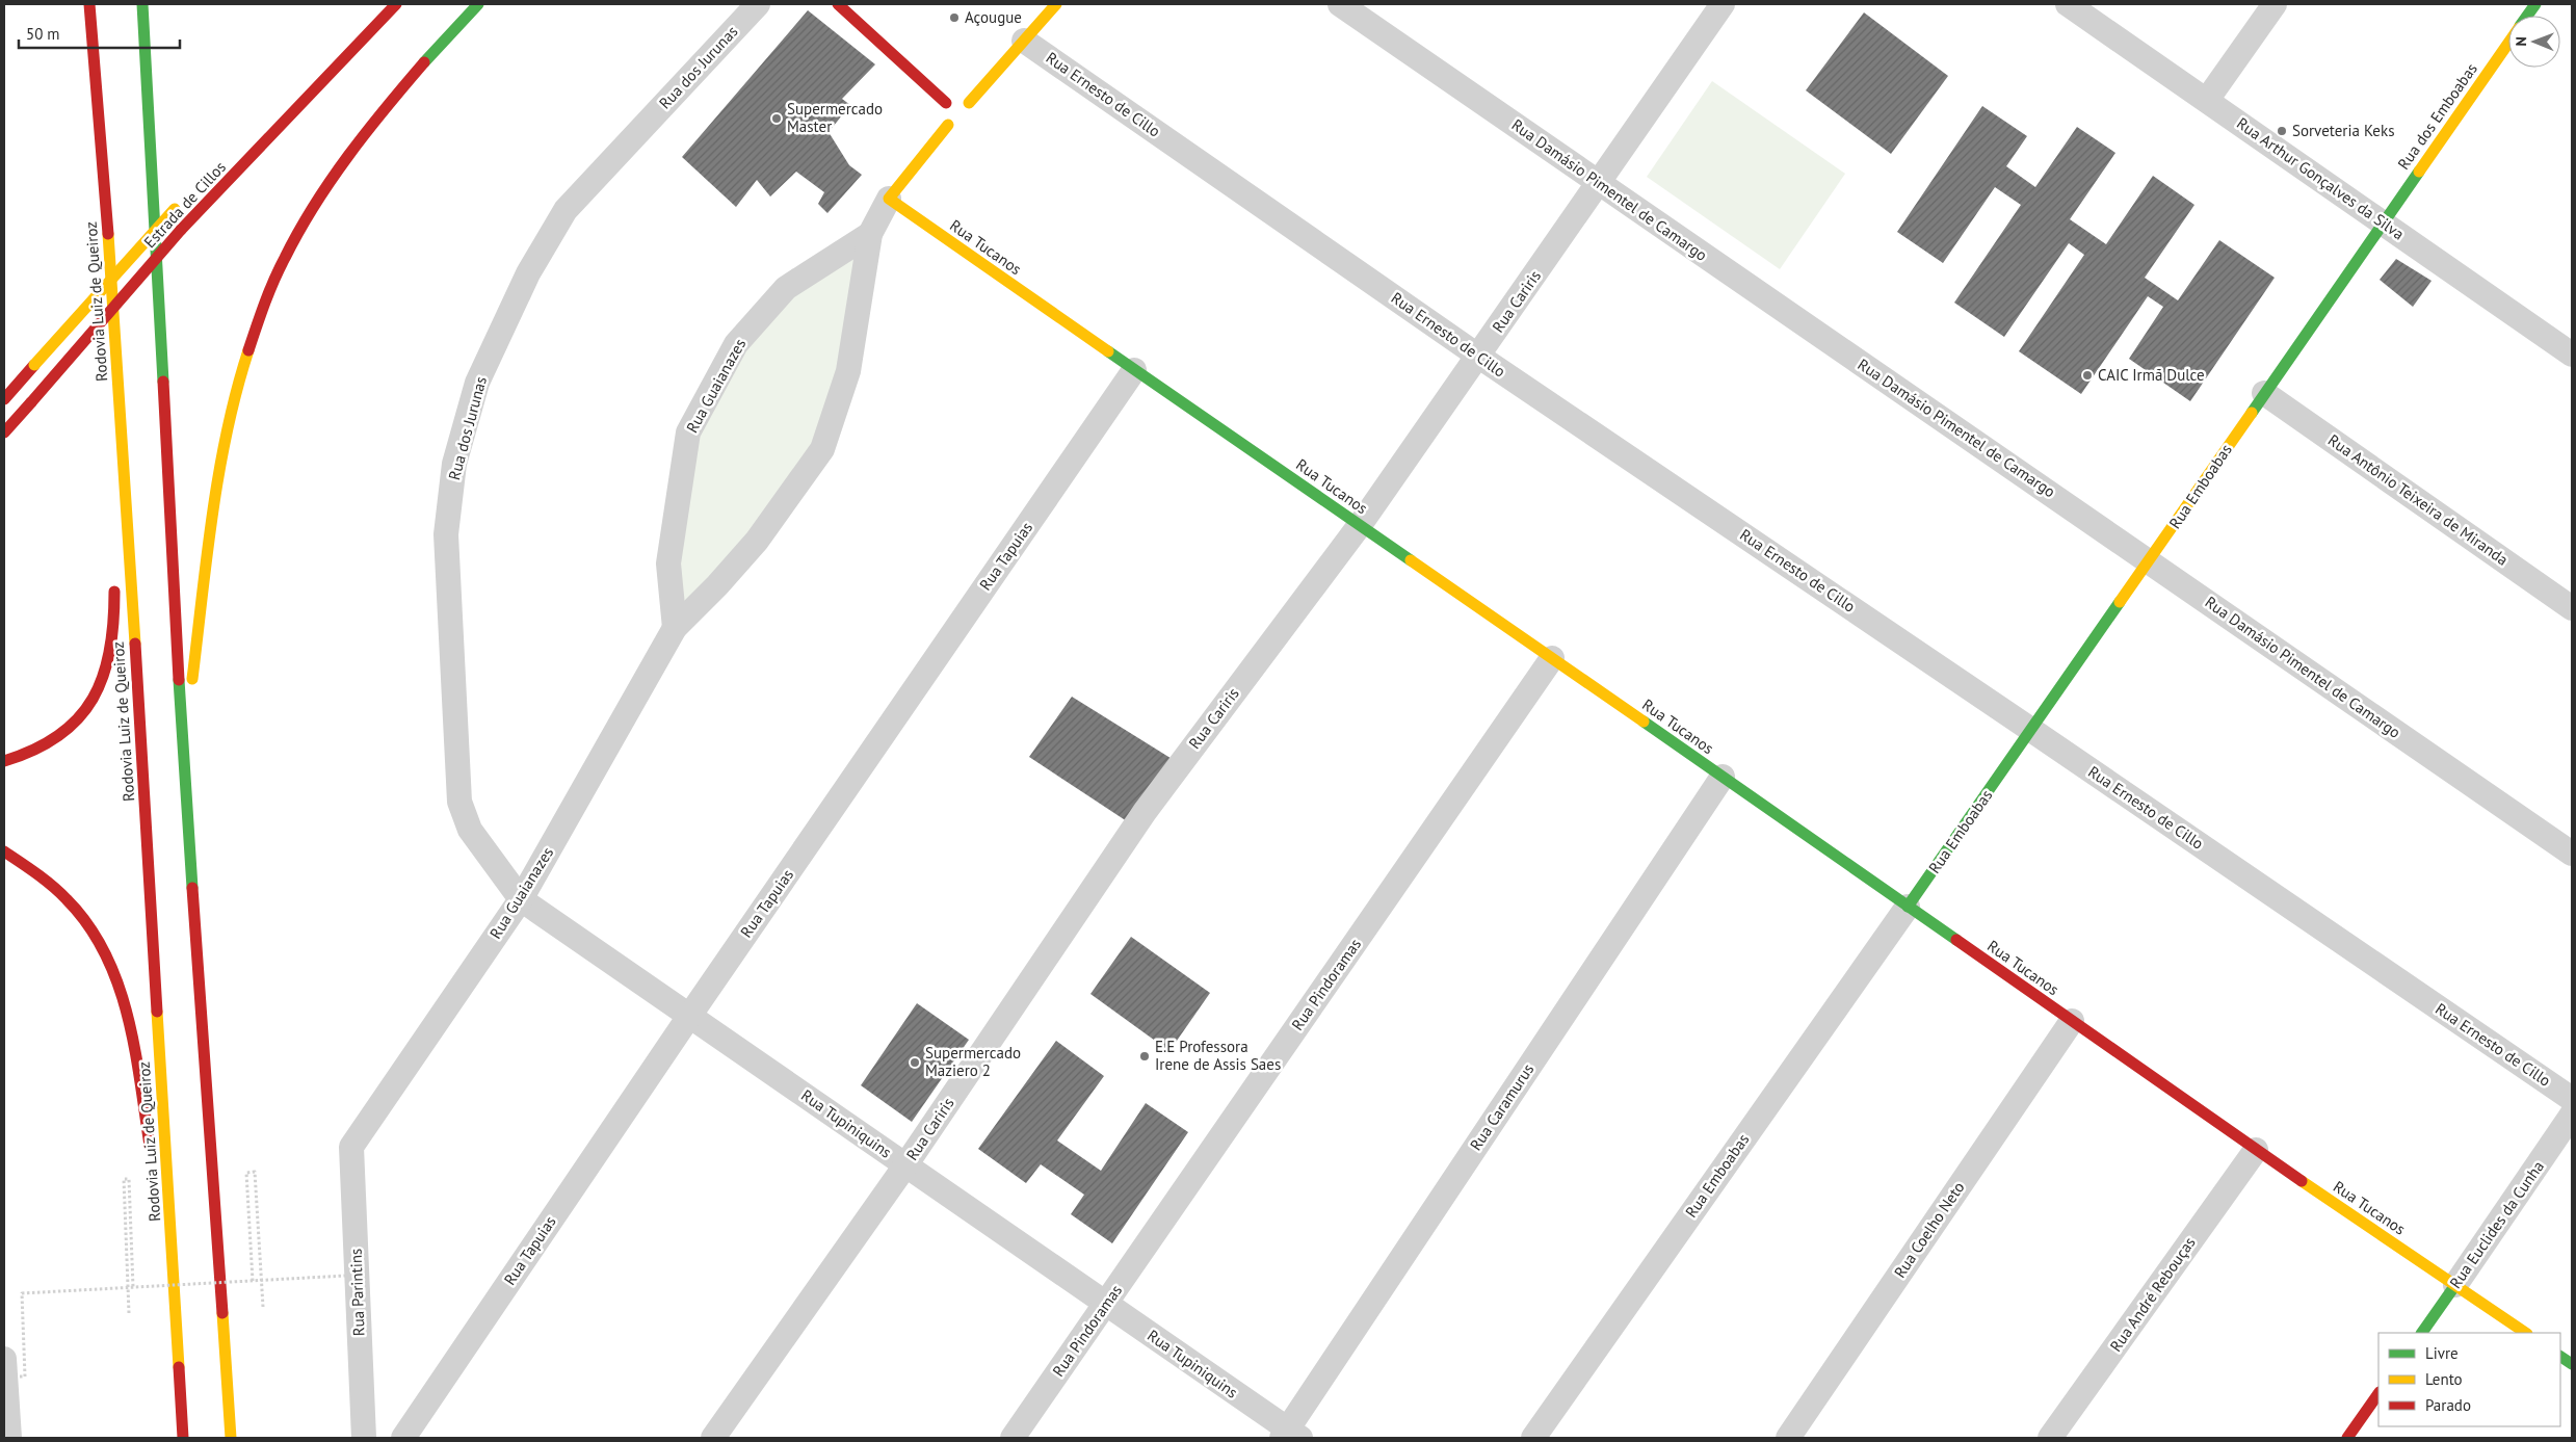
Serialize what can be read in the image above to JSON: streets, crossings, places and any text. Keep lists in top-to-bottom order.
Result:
{
  "streets": {
    "main road": [
      "Rua dos Emboabas",
      "Estrada de Cillos",
      "Rua Tucanos",
      "Rodovia Luiz de Queiroz",
      "Rua Emboabas",
      "Rua Euclides da Cunha"
    ],
    "street": [
      "Rua dos Jurunas",
      "Rua Ernesto de Cillo",
      "Rua Arthur Gonçalves da Silva",
      "Rua Damásio Pimentel de Camargo",
      "Rua Cariris",
      "Rua Guaianazes",
      "Rua Antônio Teixeira de Miranda",
      "Rua Tapuias",
      "Rua Pindoramas",
      "Rua Caramurus",
      "Rua Tupiniquins",
      "Rua Coelho Neto",
      "Rua Parintins",
      "Rua André Rebouças"
    ]
  },
  "crossings": [
    ["Rua dos Jurunas", "Rua Guaianazes"],
    ["Rua dos Jurunas", "Rua Tupiniquins"],
    ["Rua Ernesto de Cillo", "Rua Cariris"],
    ["Rua Ernesto de Cillo", "Rua Emboabas"],
    ["Rua dos Emboabas", "Rua Arthur Gonçalves da Silva"],
    ["Rua dos Emboabas", "Rua Emboabas"],
    ["Rua Arthur Gonçalves da Silva", "Rua Emboabas"],
    ["Rua Damásio Pimentel de Camargo", "Rua Cariris"],
    ["Rua Damásio Pimentel de Camargo", "Rua Emboabas"],
    ["Rua Tucanos", "Rua Cariris"],
    ["Rua Tucanos", "Rua Guaianazes"],
    ["Rua Tucanos", "Rua Emboabas"],
    ["Rua Tucanos", "Rua Tapuias"],
    ["Rua Tucanos", "Rua Pindoramas"],
    ["Rua Tucanos", "Rua Caramurus"],
    ["Rua Tucanos", "Rua Euclides da Cunha"],
    ["Rua Tucanos", "Rua Coelho Neto"],
    ["Rua Tucanos", "Rua André Rebouças"],
    ["Rua Cariris", "Rua Tupiniquins"],
    ["Rua Guaianazes", "Rua Tupiniquins"],
    ["Rua Guaianazes", "Rua Parintins"],
    ["Rua Emboabas", "Rua Antônio Teixeira de Miranda"],
    ["Rua Tapuias", "Rua Tupiniquins"],
    ["Rua Pindoramas", "Rua Tupiniquins"],
    ["Rua Caramurus", "Rua Tupiniquins"]
  ],
  "places": [
    "Açougue",
    "Supermercado Master",
    "Sorveteria Keks",
    "CAIC Irmã Dulce",
    "E.E Professora Irene de Assis Saes",
    "Supermercado Maziero 2"
  ],
  "legend": ["Livre", "Lento", "Parado"],
  "scale_bar": "50 m",
  "north": "left"
}
